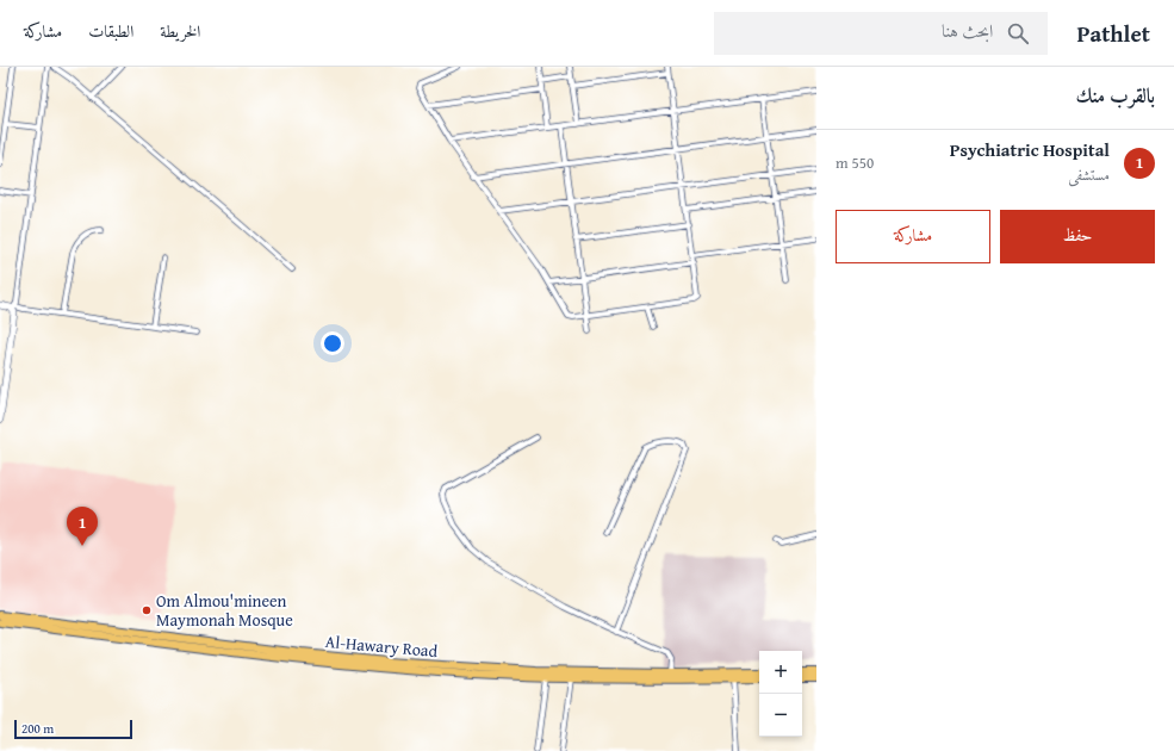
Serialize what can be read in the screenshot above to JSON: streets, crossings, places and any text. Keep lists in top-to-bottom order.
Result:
{
  "streets": {
    "highway": ["Al-Hawary Road"]
  },
  "places": ["Om Almou'mineen Maymonah Mosque"],
  "scale_bar": "200 m",
  "page": {
    "header": "Pathlet",
    "search": "ابحث هنا",
    "nav": ["الخريطة", "الطبقات", "مشاركة"],
    "heading": "بالقرب منك",
    "list": [
      {
        "mark": "1",
        "name": "Psychiatric Hospital",
        "note": "مستشفى",
        "value": "550 m"
      }
    ],
    "buttons": ["حفظ", "مشاركة"],
    "pins": "1",
    "map_buttons": ["+", "−"],
    "scale": "200 m"
  }
}
